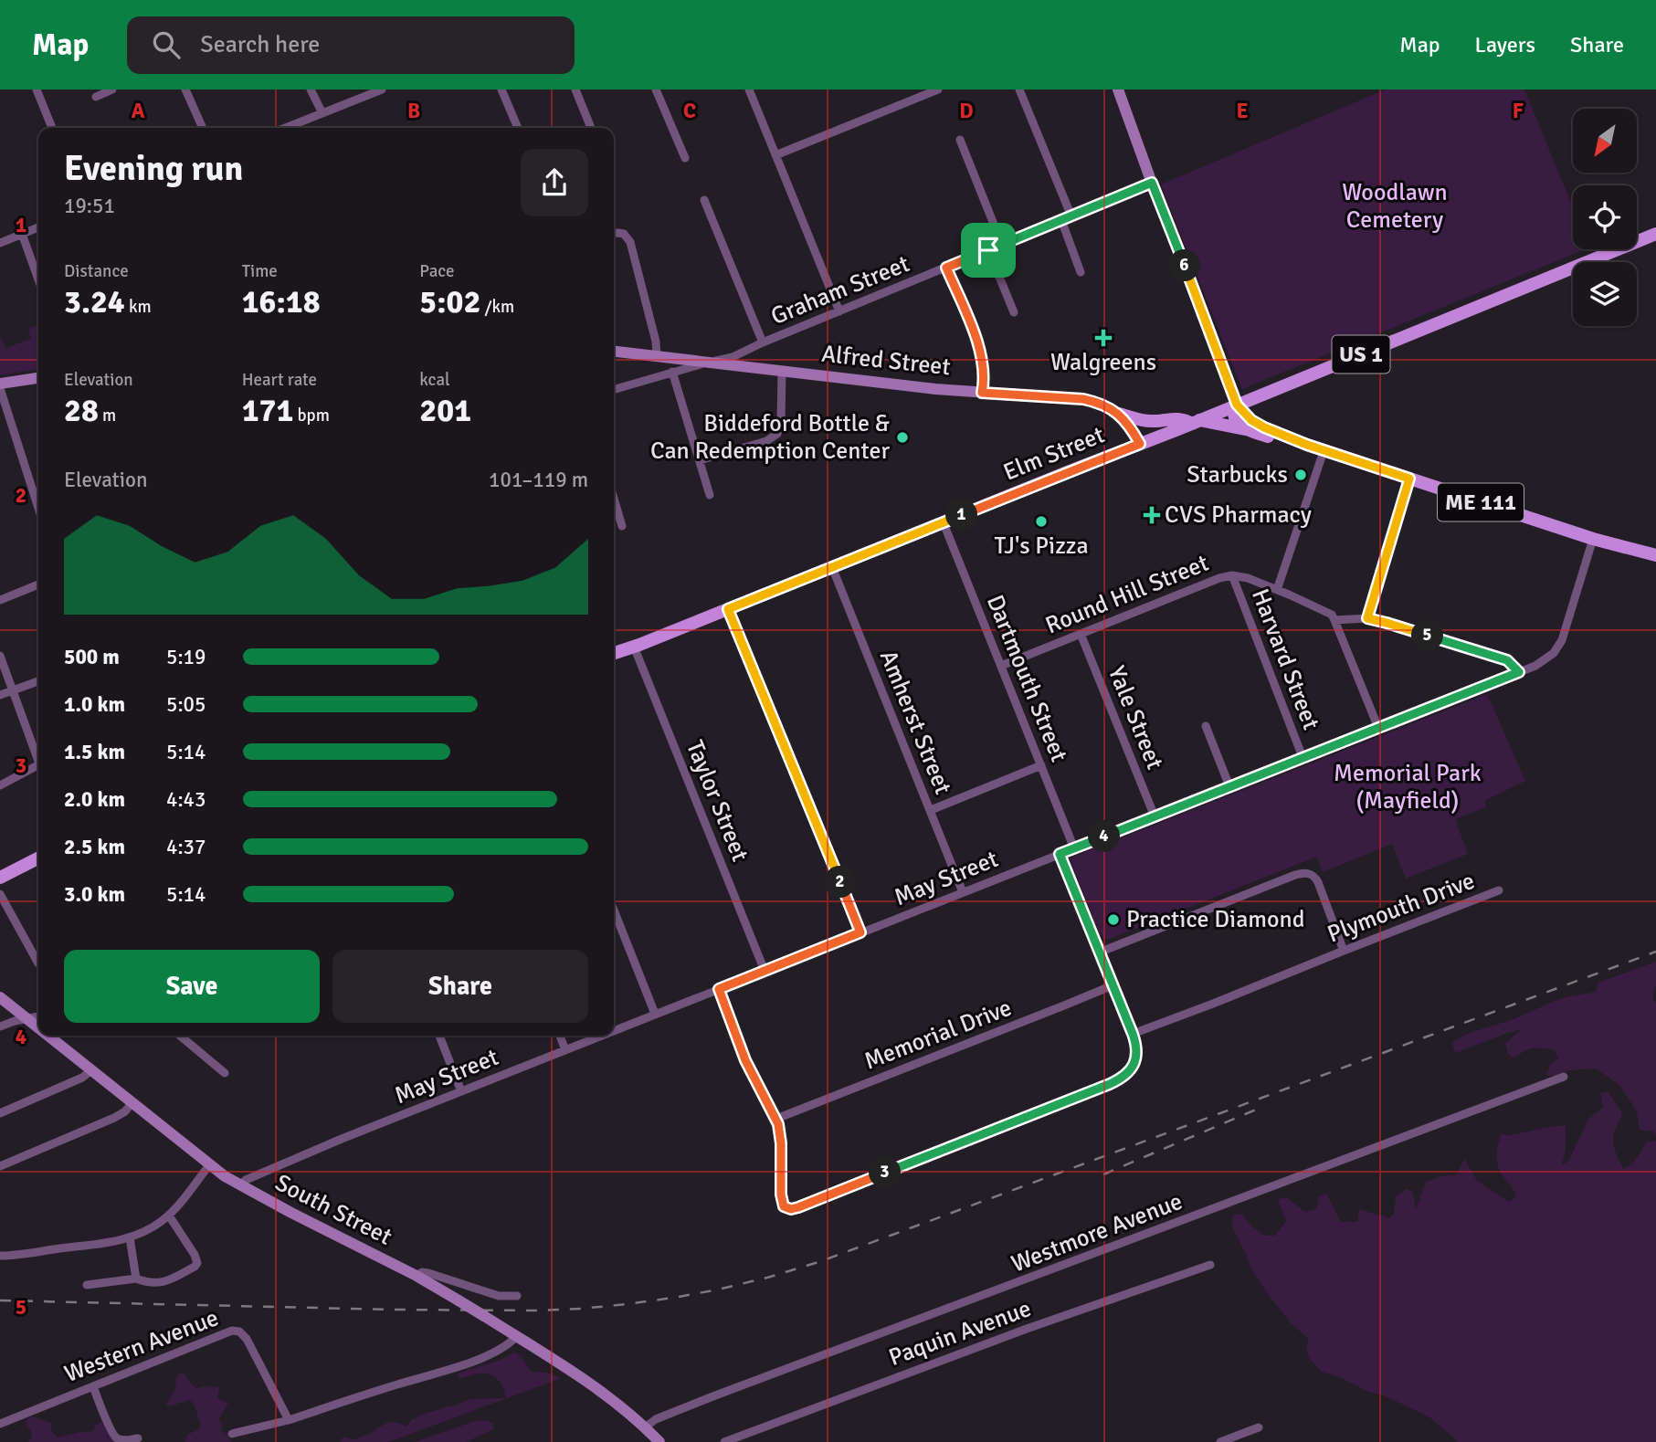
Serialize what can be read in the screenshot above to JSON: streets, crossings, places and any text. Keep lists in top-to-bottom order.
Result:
{
  "streets": {
    "main road": ["US 1", "Elm Street", "ME 111"],
    "street": [
      "Graham Street",
      "Alfred Street",
      "Round Hill Street",
      "Harvard Street",
      "Dartmouth Street",
      "Yale Street",
      "Amherst Street",
      "Taylor Street",
      "May Street",
      "Plymouth Drive",
      "Memorial Drive",
      "South Street",
      "Westmore Avenue",
      "Paquin Avenue",
      "Western Avenue"
    ]
  },
  "crossings": [
    ["Graham Street", "Alfred Street"],
    ["Elm Street", "ME 111"],
    ["Elm Street", "Dartmouth Street"],
    ["Elm Street", "Amherst Street"],
    ["Elm Street", "Taylor Street"],
    ["ME 111", "May Street"],
    ["Round Hill Street", "Harvard Street"],
    ["Round Hill Street", "Dartmouth Street"],
    ["Round Hill Street", "Yale Street"],
    ["Harvard Street", "May Street"],
    ["Dartmouth Street", "May Street"],
    ["Yale Street", "May Street"],
    ["Amherst Street", "May Street"],
    ["Taylor Street", "May Street"],
    ["May Street", "South Street"],
    ["South Street", "Westmore Avenue"]
  ],
  "parks": ["Woodlawn Cemetery", "Memorial Park (Mayfield)"],
  "places": {
    "health": ["Walgreens", "CVS Pharmacy"],
    "other": [
      "Biddeford Bottle & Can Redemption Center",
      "Starbucks",
      "TJ's Pizza",
      "Practice Diamond"
    ]
  },
  "north": "bottom left",
  "page": {
    "header": "Map",
    "search": "Search here",
    "nav": ["Map", "Layers", "Share"],
    "heading": ["Evening run", "19:51"],
    "stats": [
      ["Distance", "3.24 km"],
      ["Time", "16:18"],
      ["Pace", "5:02 /km"],
      ["Elevation", "28 m"],
      ["Heart rate", "171 bpm"],
      ["kcal", "201"]
    ],
    "pins": [
      "6",
      "1",
      "5",
      "4",
      "2",
      "3"
    ],
    "chart": ["Elevation", "101–119 m"],
    "list": [
      {
        "name": "500 m",
        "note": "5:19"
      },
      {
        "name": "1.0 km",
        "note": "5:05"
      },
      {
        "name": "1.5 km",
        "note": "5:14"
      },
      {
        "name": "2.0 km",
        "note": "4:43"
      },
      {
        "name": "2.5 km",
        "note": "4:37"
      },
      {
        "name": "3.0 km",
        "note": "5:14"
      }
    ],
    "buttons": ["Save", "Share"]
  },
  "grid": {
    "columns": [
      "A",
      "B",
      "C",
      "D",
      "E",
      "F"
    ],
    "rows": [
      "1",
      "2",
      "3",
      "4",
      "5"
    ]
  }
}
